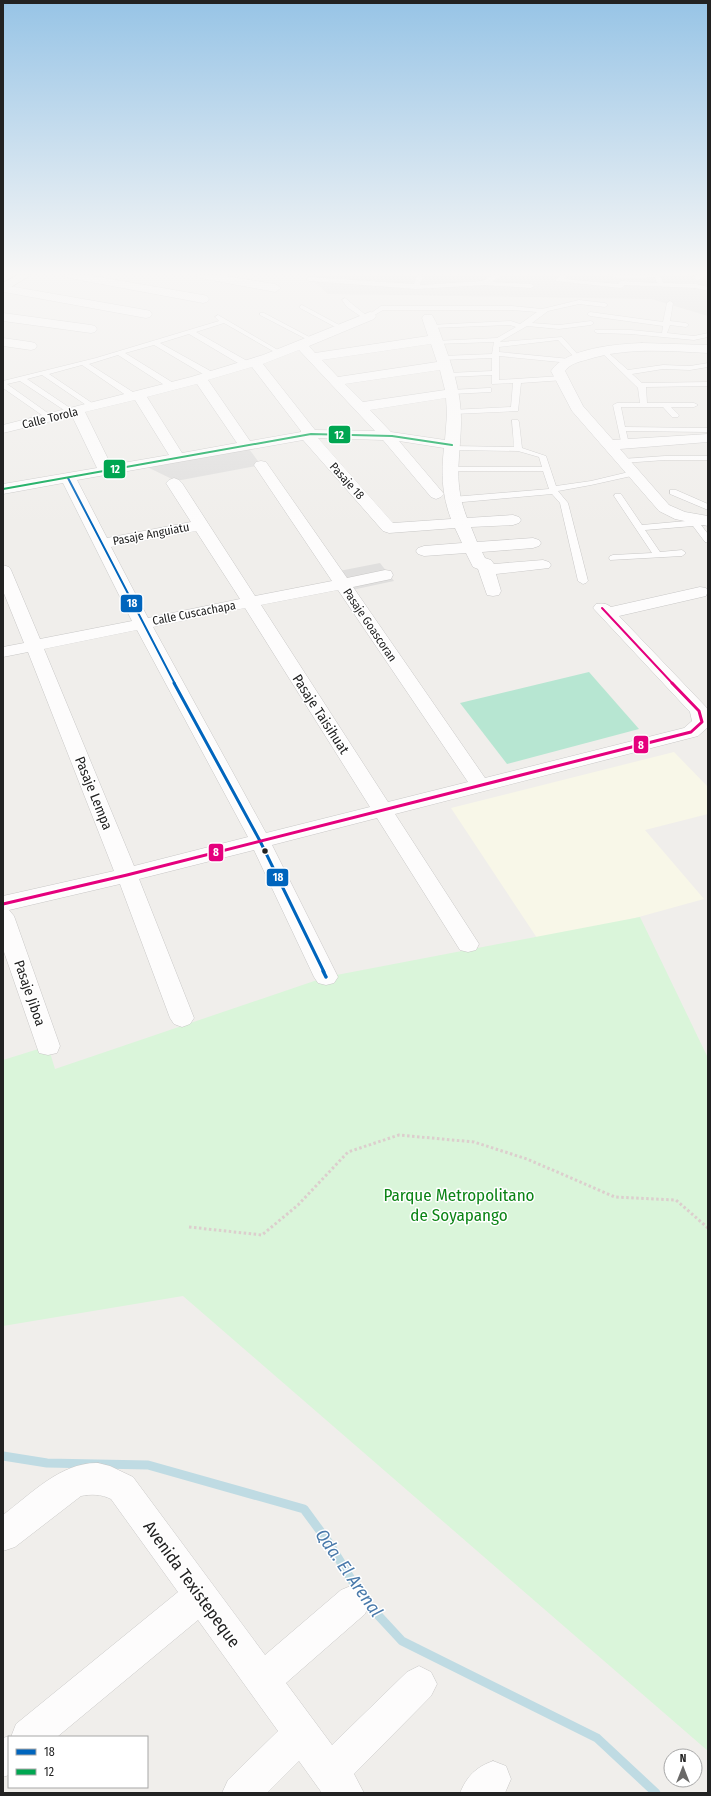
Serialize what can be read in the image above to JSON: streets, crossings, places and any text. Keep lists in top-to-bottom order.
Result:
{
  "streets": {
    "street": [
      "Calle Torola",
      "Pasaje 18",
      "Pasaje Anguiatu",
      "Calle Cuscachapa",
      "Pasaje Goascoran",
      "Pasaje Taisihuat",
      "Pasaje Lempa",
      "Pasaje Jiboa",
      "Avenida Texistepeque"
    ]
  },
  "crossings": [
    ["Calle Torola", "Pasaje 18"],
    ["Pasaje Anguiatu", "Pasaje Taisihuat"],
    ["Calle Cuscachapa", "Pasaje Goascoran"],
    ["Calle Cuscachapa", "Pasaje Taisihuat"],
    ["Calle Cuscachapa", "Pasaje Lempa"]
  ],
  "water": ["Qda. El Arenal"],
  "parks": ["Parque Metropolitano de Soyapango"],
  "lines": ["transit line 12", "transit line 18", "transit line 8"],
  "legend": ["18", "12"],
  "north": "top"
}
